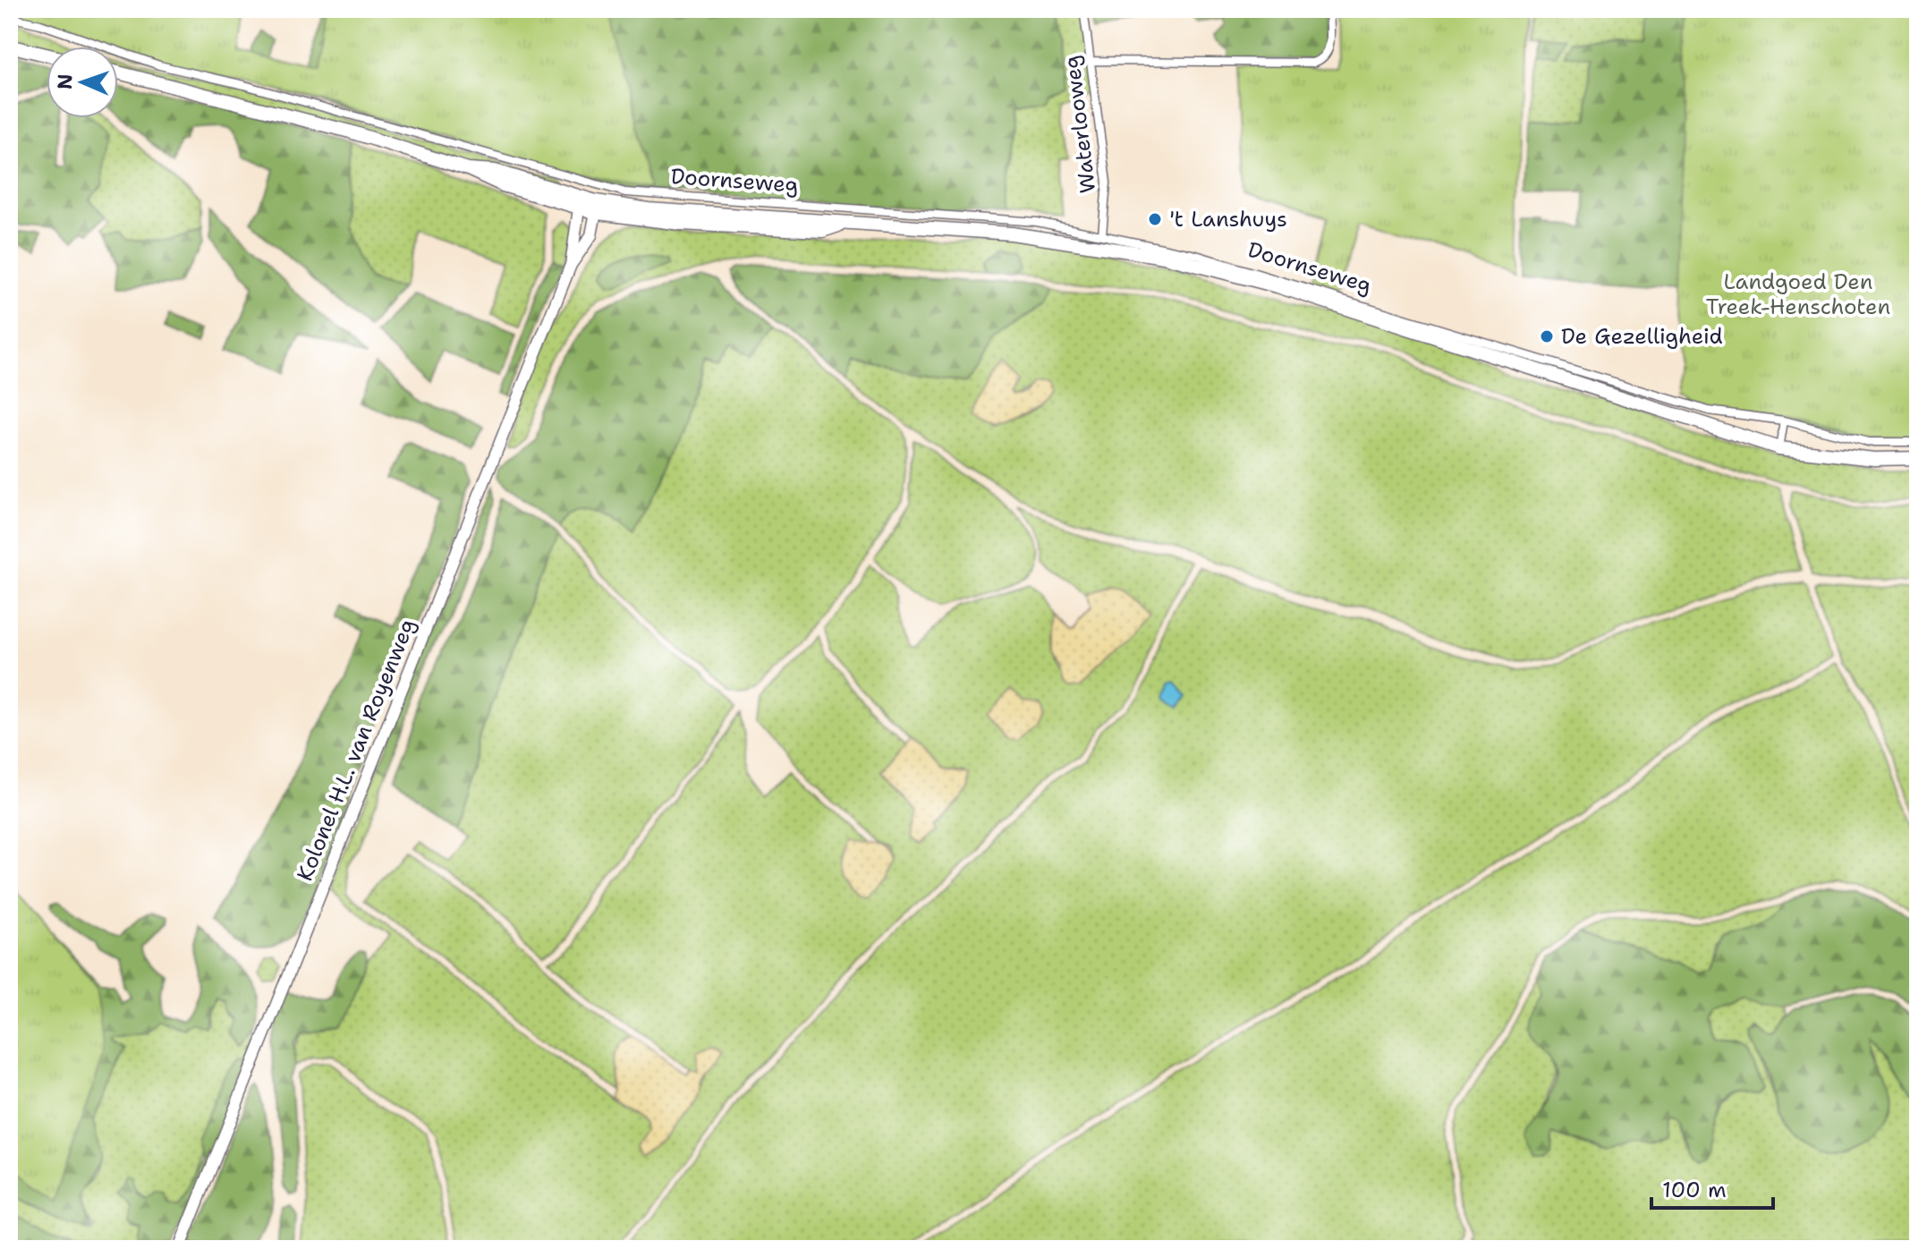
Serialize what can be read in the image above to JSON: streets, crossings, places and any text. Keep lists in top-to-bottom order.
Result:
{
  "streets": {
    "main road": ["Doornseweg"],
    "street": ["Waterlooweg", "Kolonel H.L. van Royenweg"]
  },
  "crossings": [
    ["Waterlooweg", "Doornseweg"],
    ["Doornseweg", "Kolonel H.L. van Royenweg"]
  ],
  "parks": ["Landgoed Den Treek-Henschoten"],
  "places": ["'t Lanshuys", "De Gezelligheid"],
  "scale_bar": "100 m",
  "north": "left"
}
